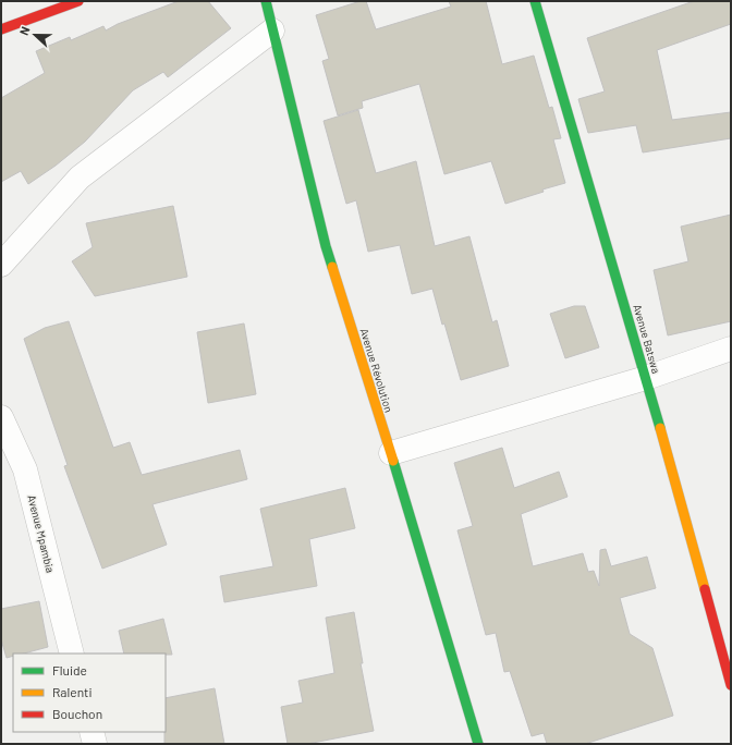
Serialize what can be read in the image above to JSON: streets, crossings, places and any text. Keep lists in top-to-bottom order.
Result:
{
  "streets": {
    "street": ["Avenue Batswa", "Avenue Révolution", "Avenue Mpambia"]
  },
  "legend": ["Fluide", "Ralenti", "Bouchon"],
  "north": "left"
}
